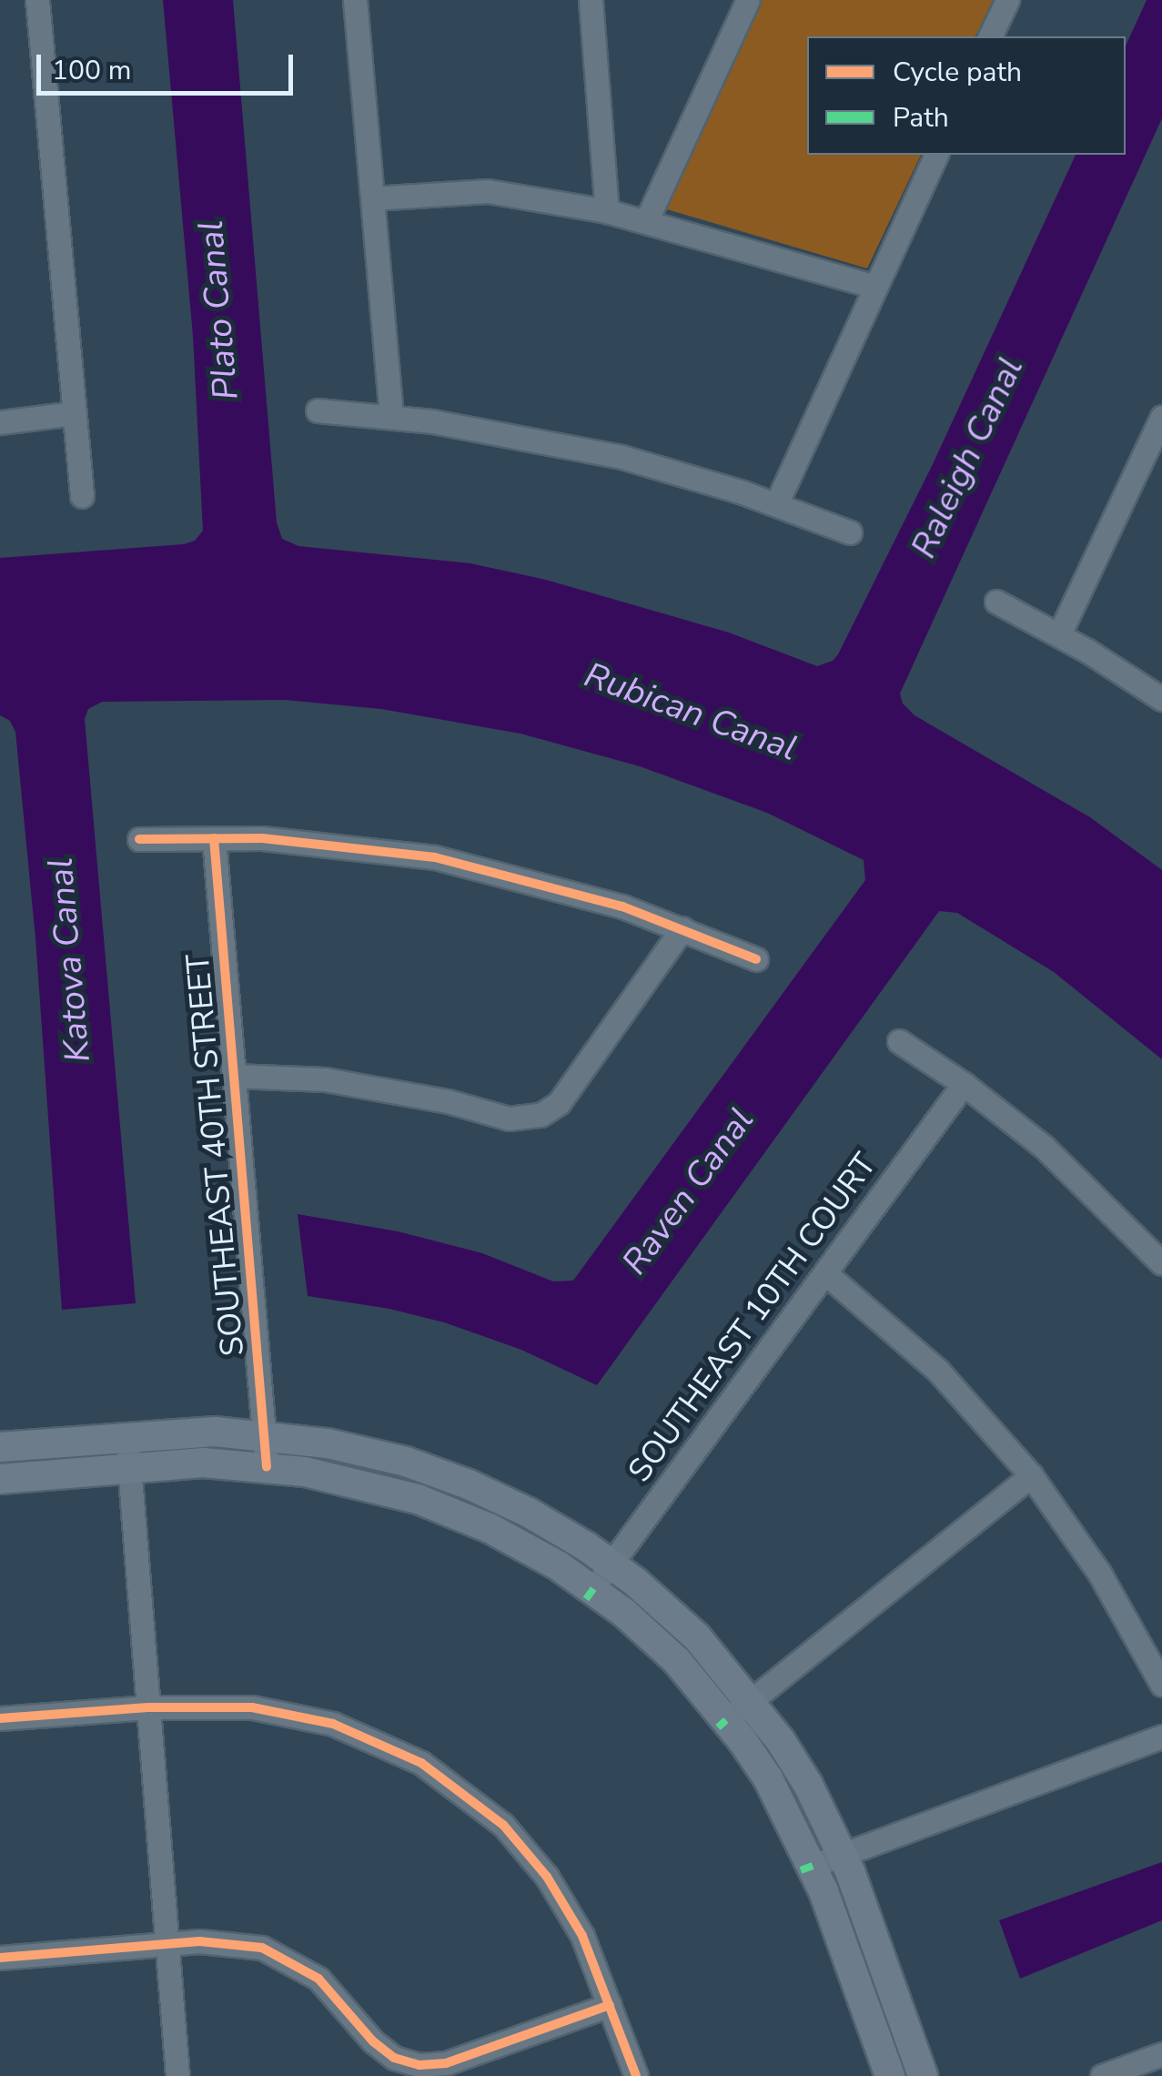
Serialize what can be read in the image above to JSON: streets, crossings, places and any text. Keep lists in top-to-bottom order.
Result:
{
  "streets": {
    "street": ["SOUTHEAST 40TH STREET", "SOUTHEAST 10TH COURT"]
  },
  "water": [
    "Plato Canal",
    "Raleigh Canal",
    "Rubican Canal",
    "Katova Canal",
    "Raven Canal"
  ],
  "legend": ["Cycle path", "Path"],
  "scale_bar": "100 m"
}
